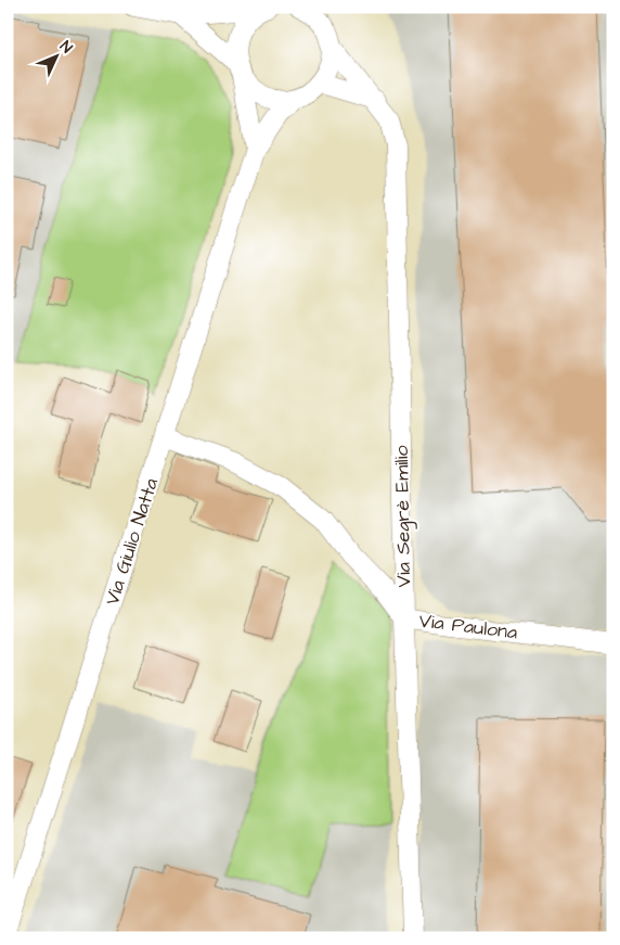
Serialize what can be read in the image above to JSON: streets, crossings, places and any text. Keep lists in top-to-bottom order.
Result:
{
  "streets": {
    "street": ["Via Segrè Emilio", "Via Giulio Natta", "Via Paulona"]
  },
  "crossings": [
    ["Via Segrè Emilio", "Via Paulona"],
    ["Via Giulio Natta", "Via Paulona"]
  ],
  "north": "top right"
}
